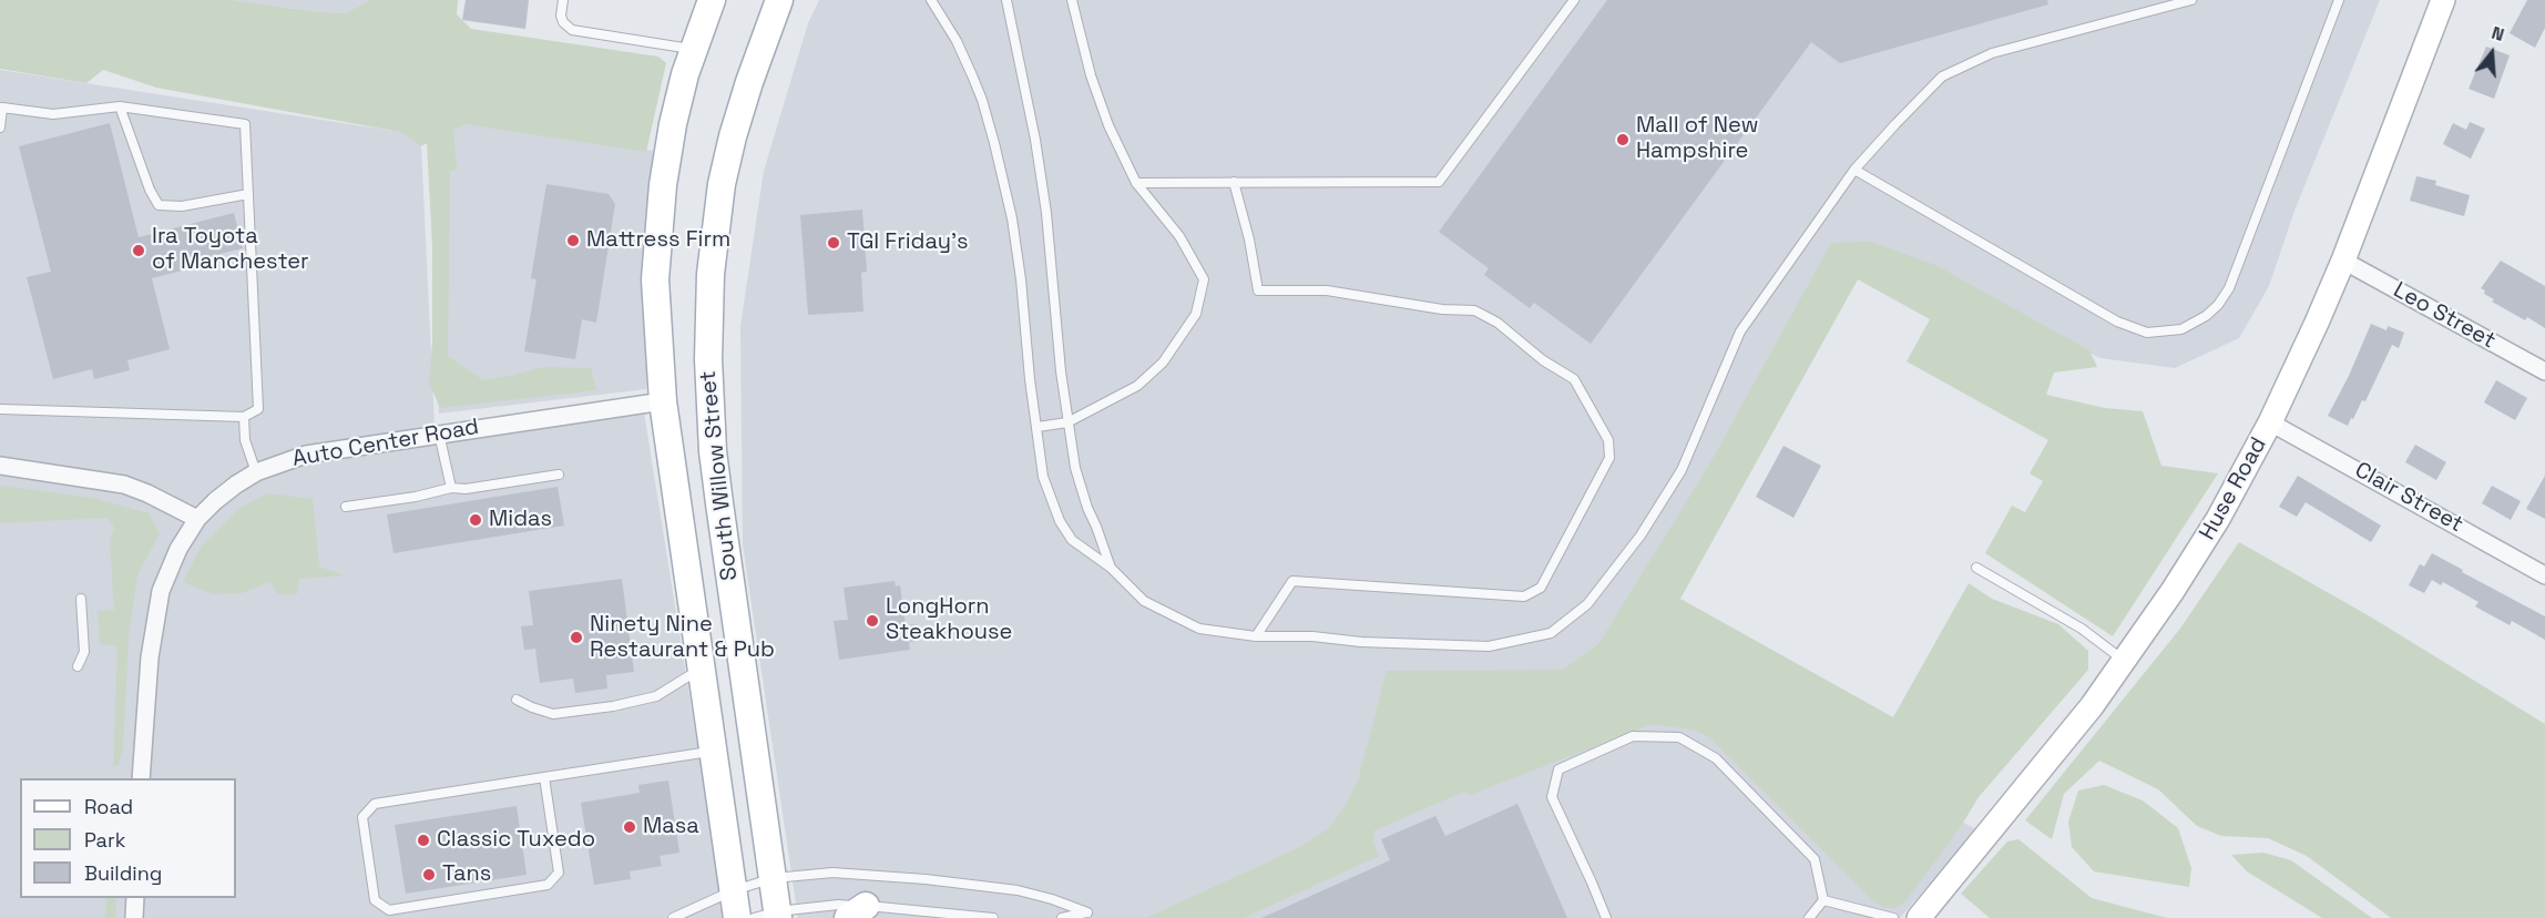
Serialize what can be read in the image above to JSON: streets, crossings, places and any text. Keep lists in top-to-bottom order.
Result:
{
  "streets": {
    "main road": ["South Willow Street"],
    "street": [
      "Leo Street",
      "Auto Center Road",
      "Huse Road",
      "Clair Street"
    ]
  },
  "crossings": [
    ["Leo Street", "Huse Road"],
    ["Auto Center Road", "South Willow Street"],
    ["Huse Road", "Clair Street"]
  ],
  "places": [
    "Mall of New Hampshire",
    "Mattress Firm",
    "TGI Friday's",
    "Ira Toyota of Manchester",
    "Midas",
    "LongHorn Steakhouse",
    "Ninety Nine Restaurant & Pub",
    "Masa",
    "Classic Tuxedo",
    "Tans"
  ],
  "legend": ["Road", "Park", "Building"],
  "north": "top"
}
